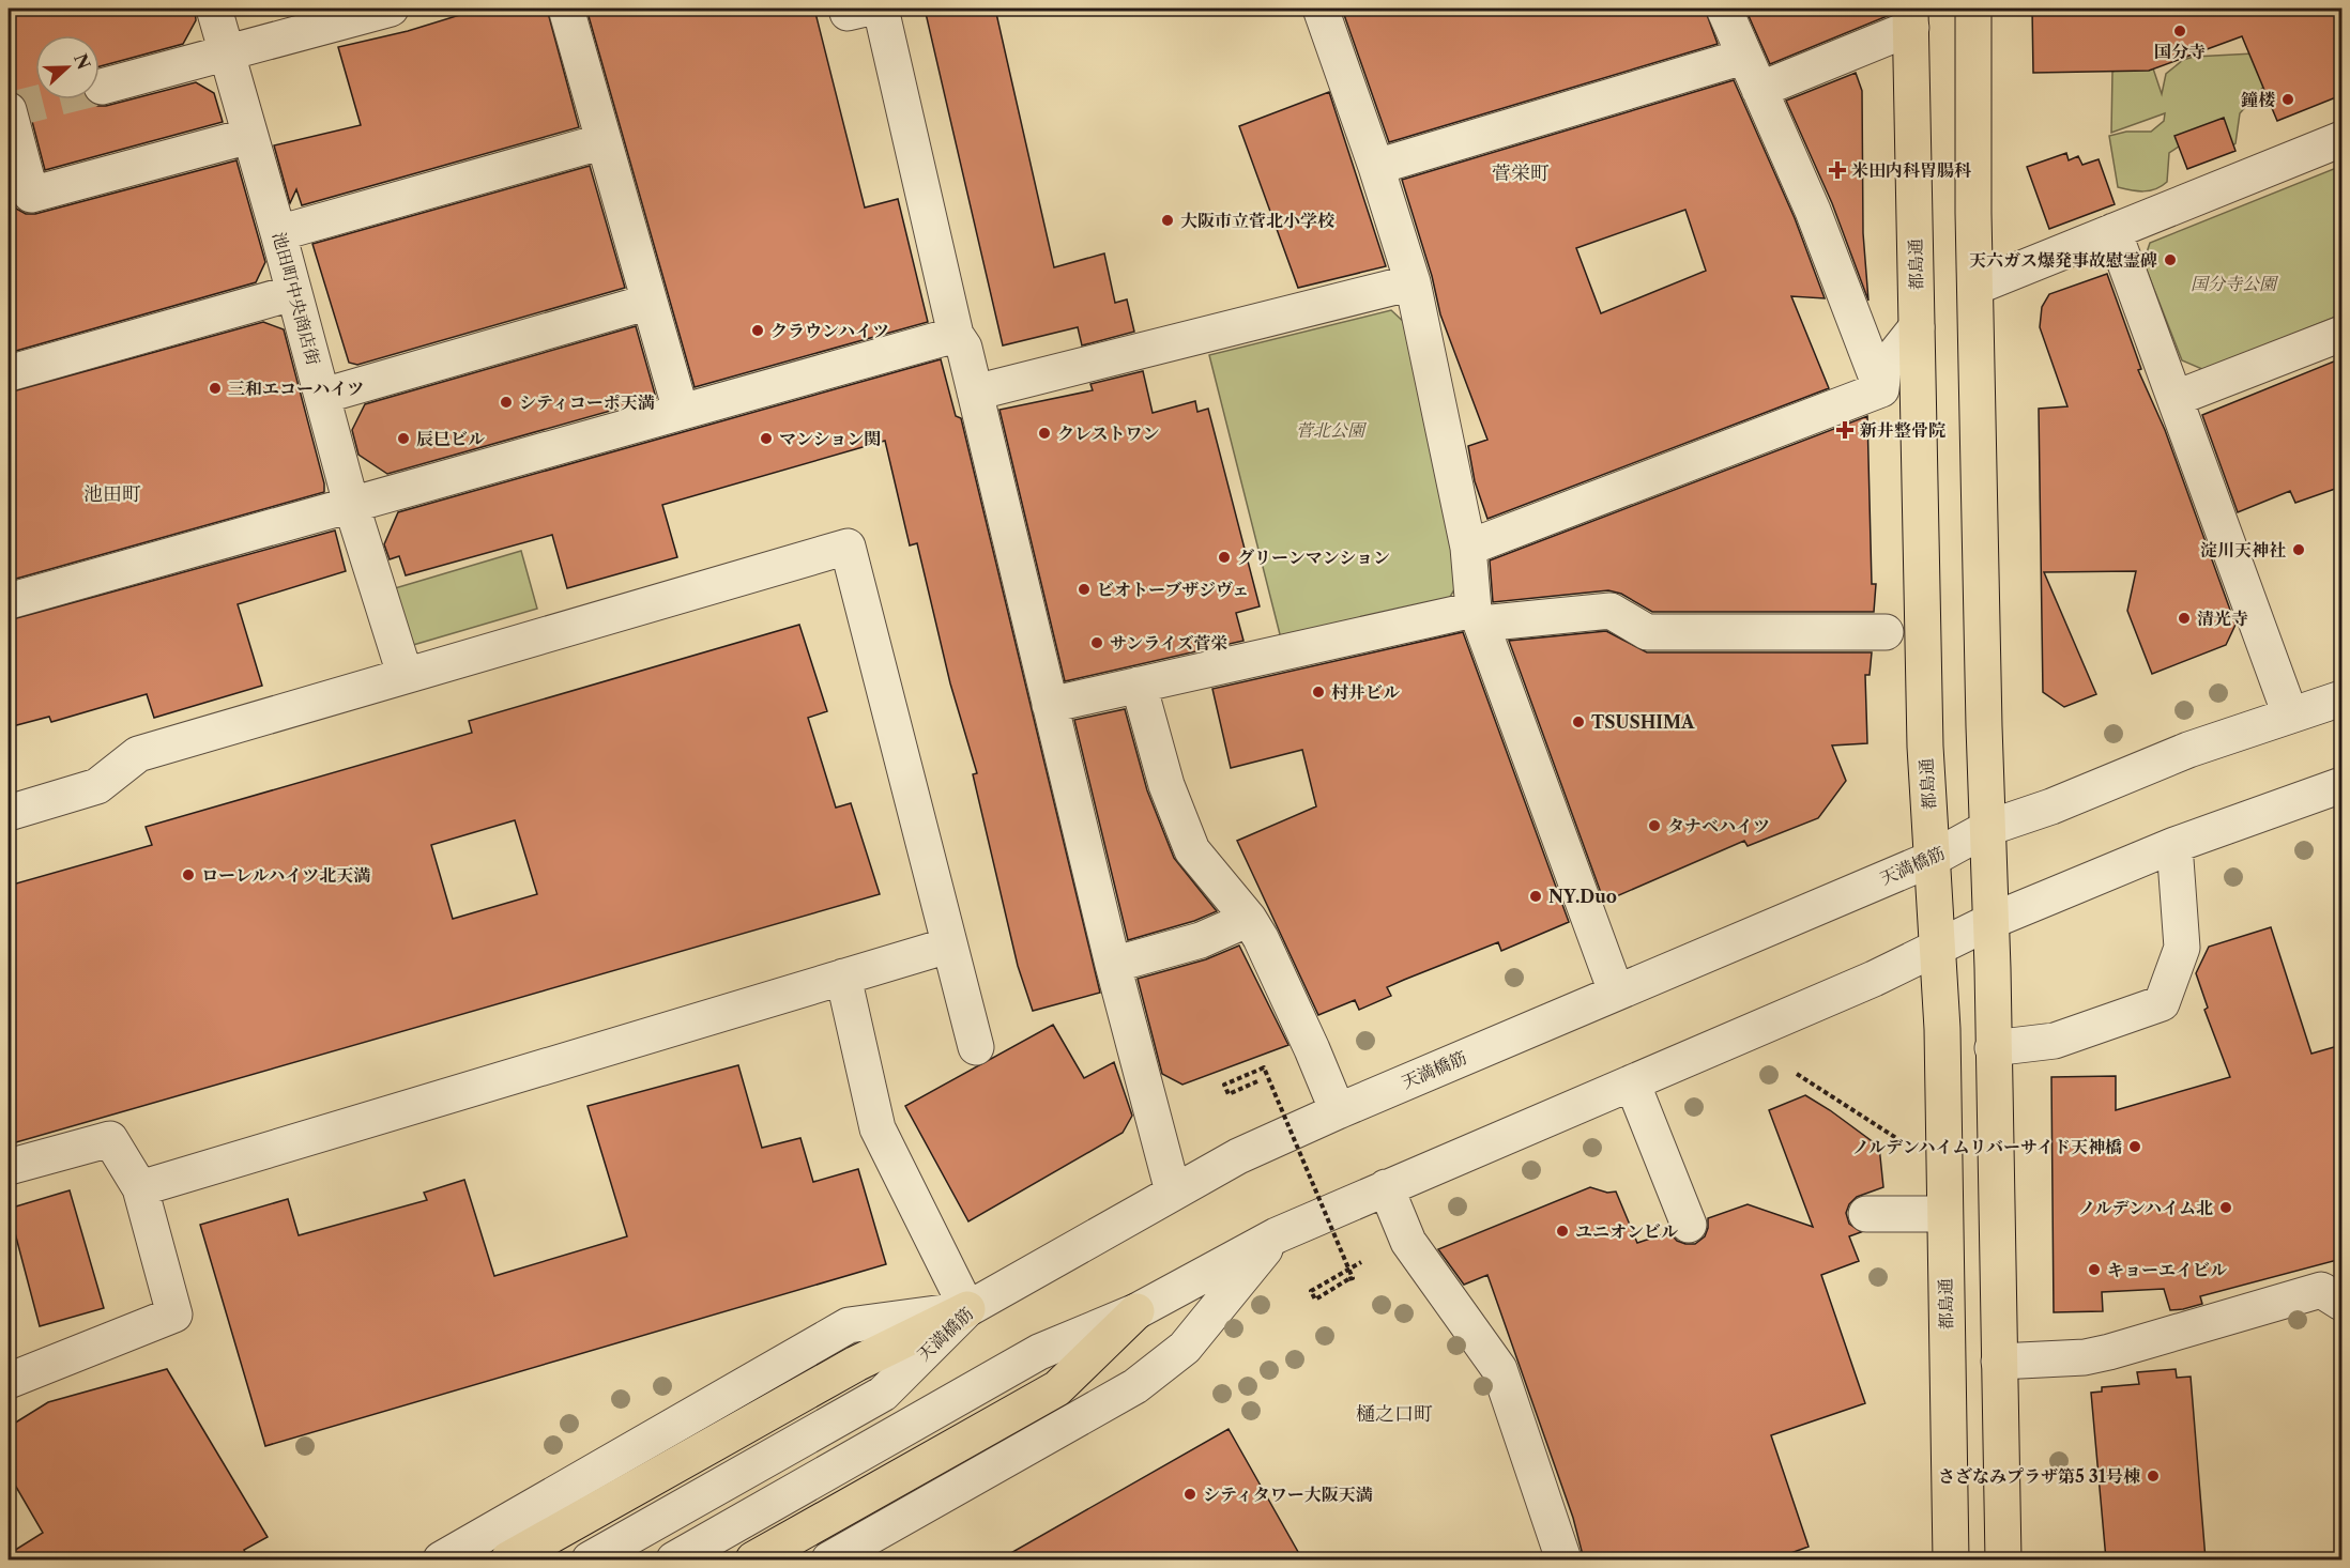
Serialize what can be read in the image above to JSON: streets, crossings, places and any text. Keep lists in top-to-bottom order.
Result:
{
  "streets": {
    "main road": ["都島通"],
    "street": ["池田町中央商店街", "天満橋筋"]
  },
  "crossings": [
    ["都島通", "天満橋筋"]
  ],
  "districts": ["菅栄町", "池田町", "樋之口町"],
  "parks": ["国分寺公園", "菅北公園"],
  "places": {
    "other": [
      "国分寺",
      "鐘楼",
      "大阪市立菅北小学校",
      "天六ガス爆発事故慰霊碑",
      "クラウンハイツ",
      "三和エコーハイツ",
      "シティコーポ天満",
      "クレストワン",
      "辰巳ビル",
      "マンション関",
      "淀川天神社",
      "グリーンマンション",
      "ビオトーブザジヴェ",
      "清光寺",
      "サンライズ菅栄",
      "村井ビル",
      "TSUSHIMA",
      "タナベハイツ",
      "ローレルハイツ北天満",
      "NY.Duo",
      "ノルデンハイムリバーサイド天神橋",
      "ノルデンハイム北",
      "ユニオンビル",
      "キョーエイビル",
      "さざなみプラザ第5 31号棟",
      "シティタワー大阪天満"
    ],
    "health": ["米田内科胃腸科", "新井整骨院"]
  },
  "north": "right"
}
